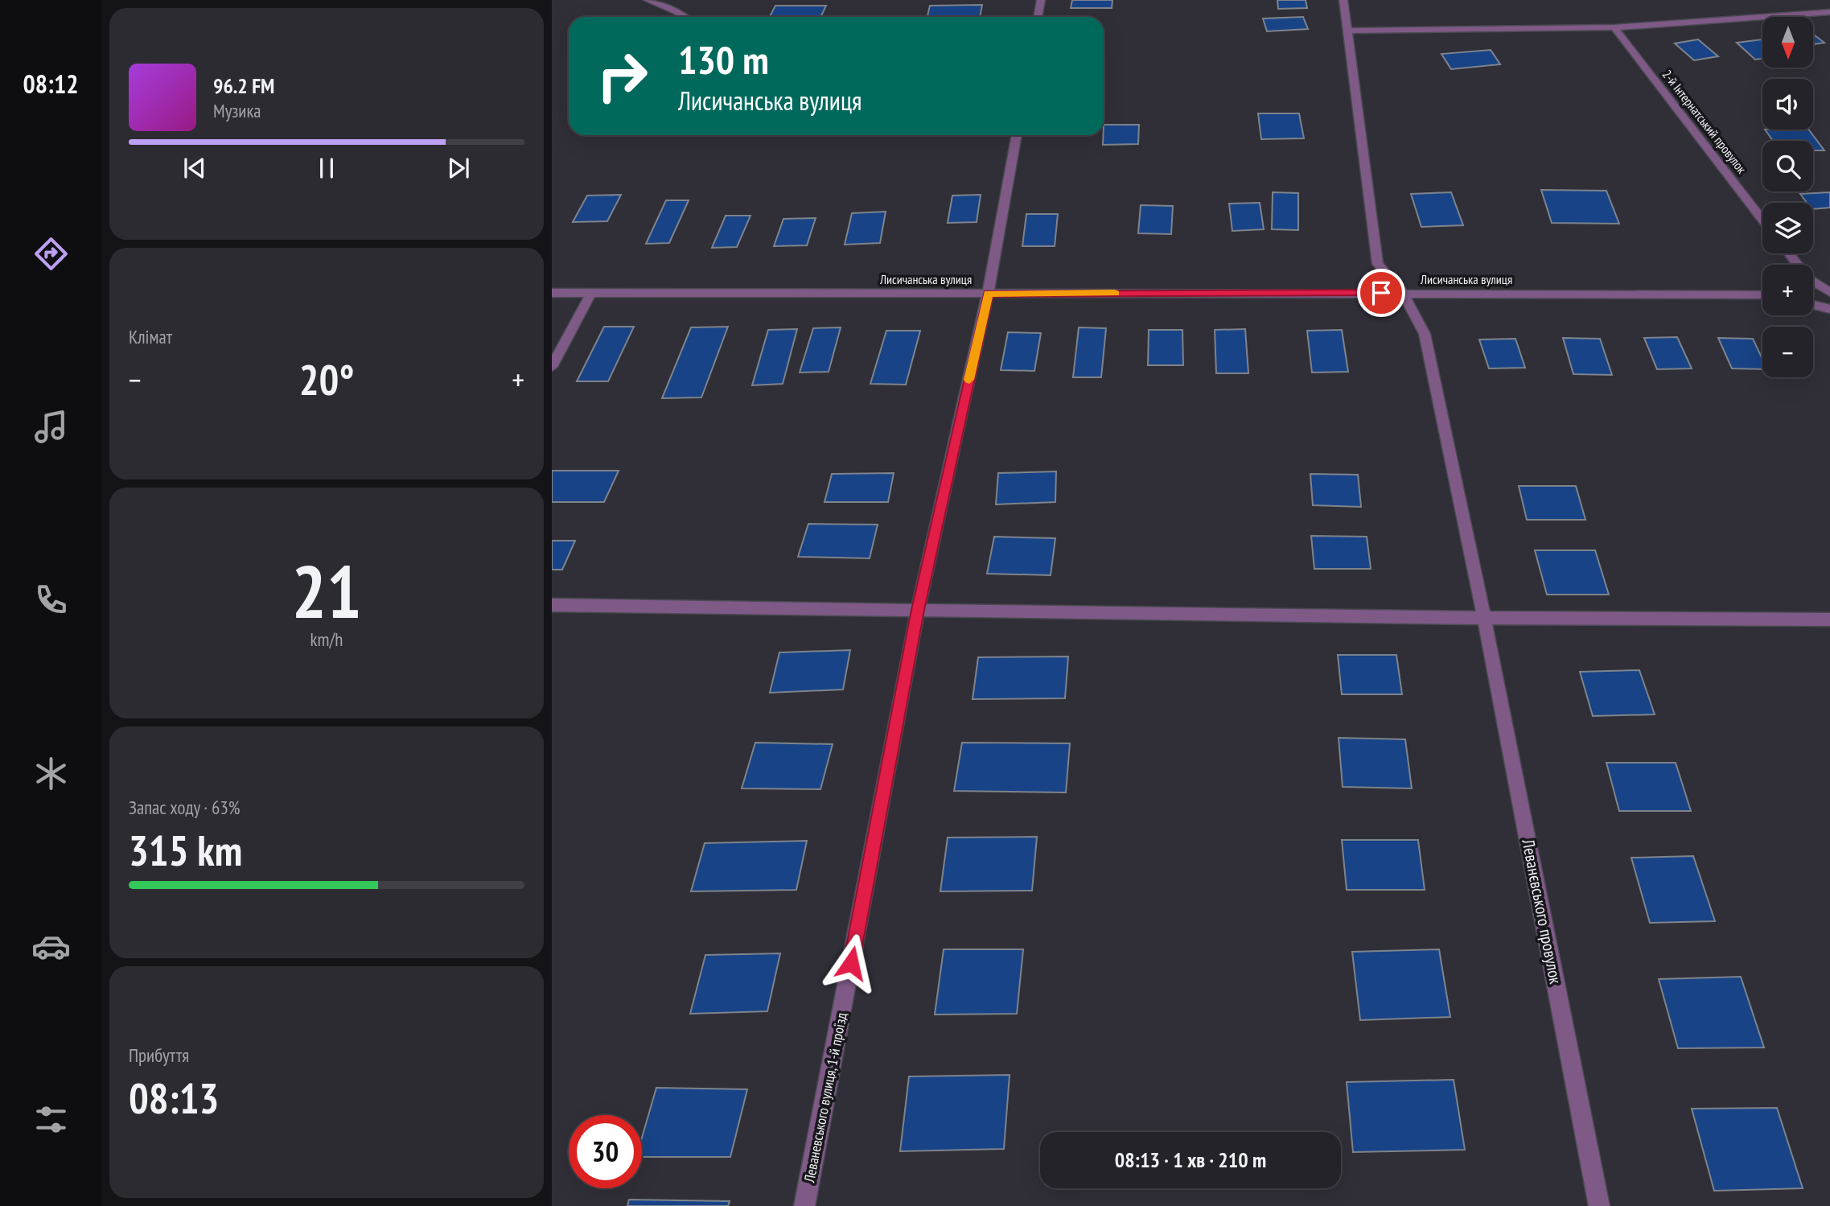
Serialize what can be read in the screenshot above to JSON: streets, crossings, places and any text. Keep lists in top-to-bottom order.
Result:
{
  "streets": {
    "street": [
      "2-й Інтернатський провулок",
      "Лисичанська вулиця",
      "Леванєвського провулок",
      "Леваневського вулиця, 1-й проїзд"
    ]
  },
  "crossings": [
    ["Лисичанська вулиця", "Леванєвського провулок"],
    ["Лисичанська вулиця", "Леваневського вулиця, 1-й проїзд"]
  ],
  "north": "bottom",
  "page": {
    "tabs": "08:12",
    "map_buttons": ["+", "−"],
    "turn": ["130 m", "Лисичанська вулиця"],
    "song": ["96.2 FM", "Музика"],
    "tile": [
      "Клімат",
      ["21", "km/h"],
      ["Запас ходу · 63%", "315 km"],
      ["Прибуття", "08:13"]
    ],
    "heat": ["−", "20°", "+"],
    "limit": "30",
    "trip": "08:13 · 1 хв · 210 m"
  }
}
